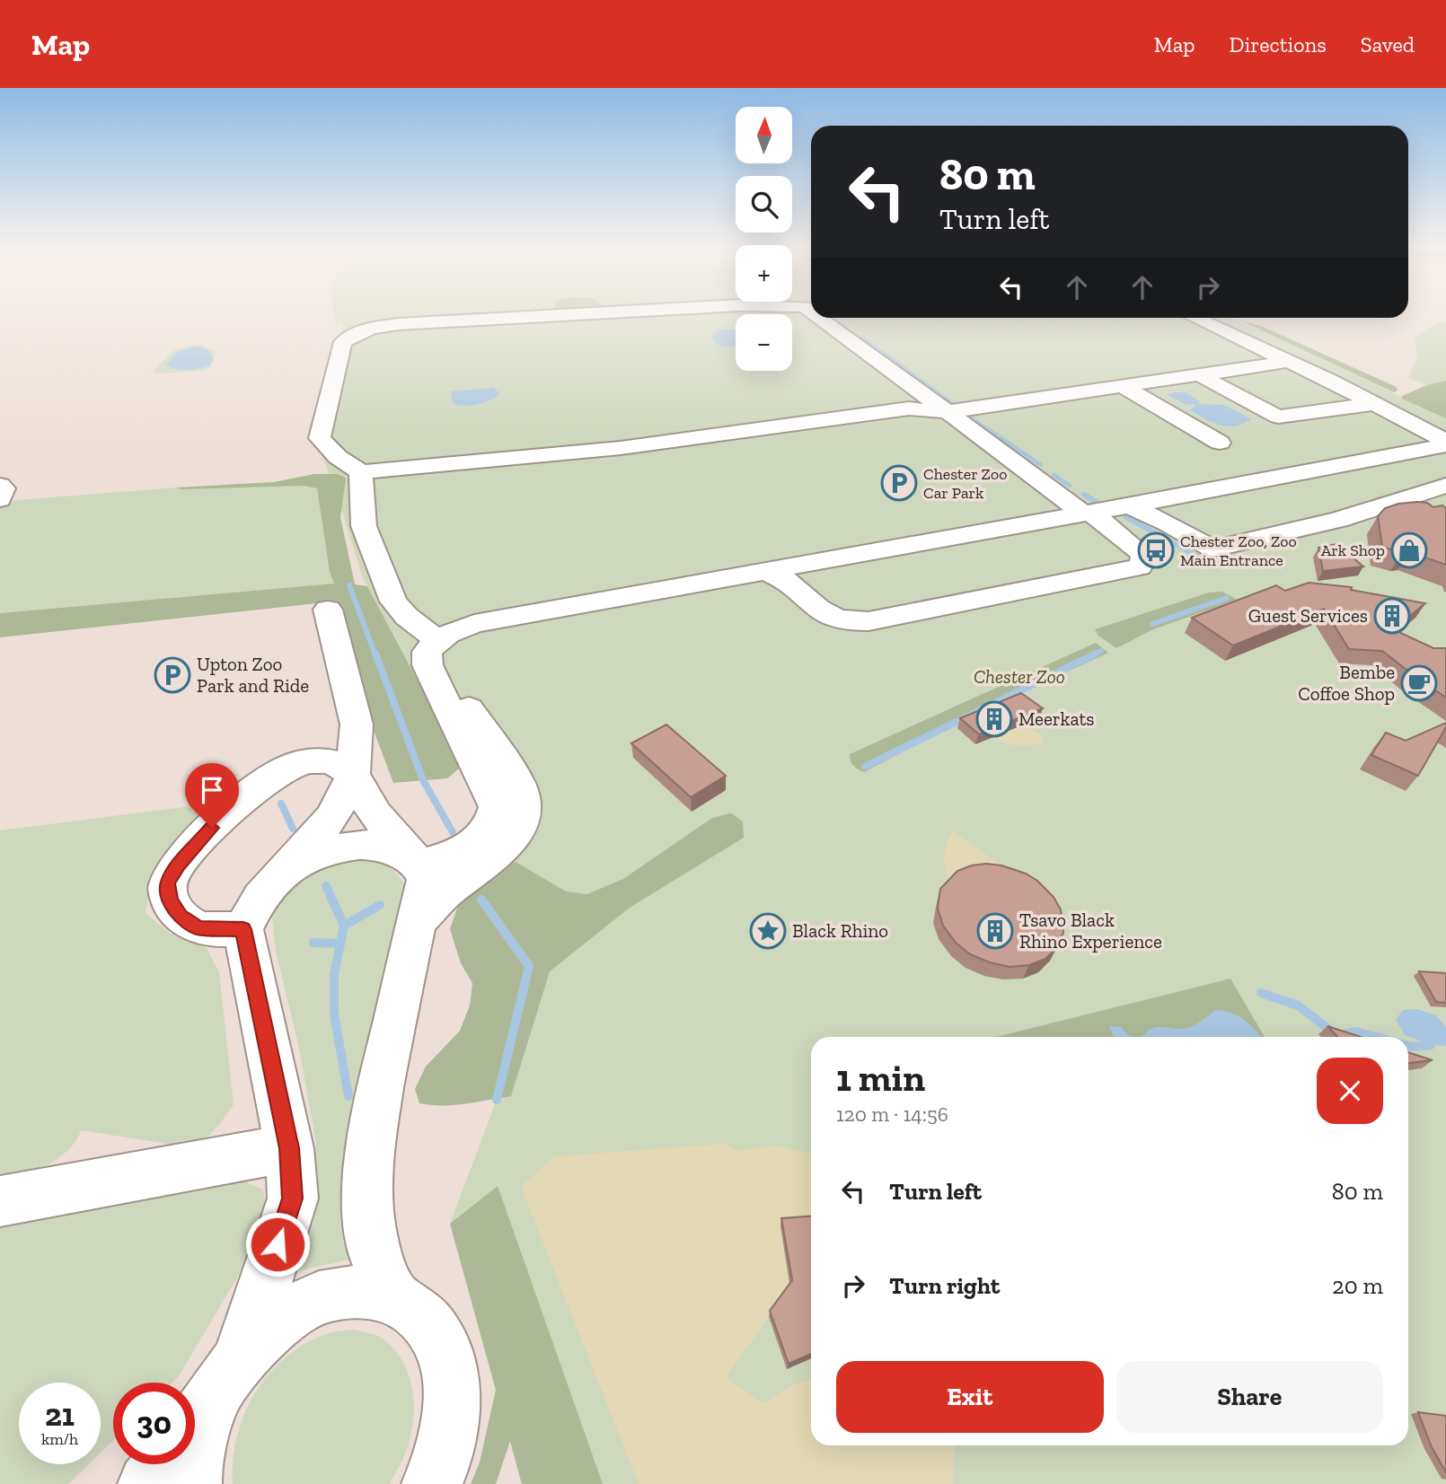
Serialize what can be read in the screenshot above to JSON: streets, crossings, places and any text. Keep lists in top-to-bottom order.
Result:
{
  "parks": ["Chester Zoo"],
  "places": {
    "parking": ["Chester Zoo Car Park", "Upton Zoo Park and Ride"],
    "bus stop": ["Chester Zoo, Zoo Main Entrance"],
    "shop": ["Ark Shop"],
    "building": ["Guest Services", "Meerkats", "Tsavo Black Rhino Experience"],
    "cafe": ["Bembe Coffoe Shop"],
    "place": ["Black Rhino"]
  },
  "north": "top",
  "page": {
    "header": "Map",
    "nav": ["Map", "Directions", "Saved"],
    "map_buttons": ["+", "−"],
    "turn": ["80 m", "Turn left"],
    "heading": ["1 min", "120 m · 14:56"],
    "list": [
      {
        "name": "Turn left",
        "value": "80 m"
      },
      {
        "name": "Turn right",
        "value": "20 m"
      }
    ],
    "buttons": ["Exit", "Share"],
    "speed": "21 km/h",
    "limit": "30"
  }
}
